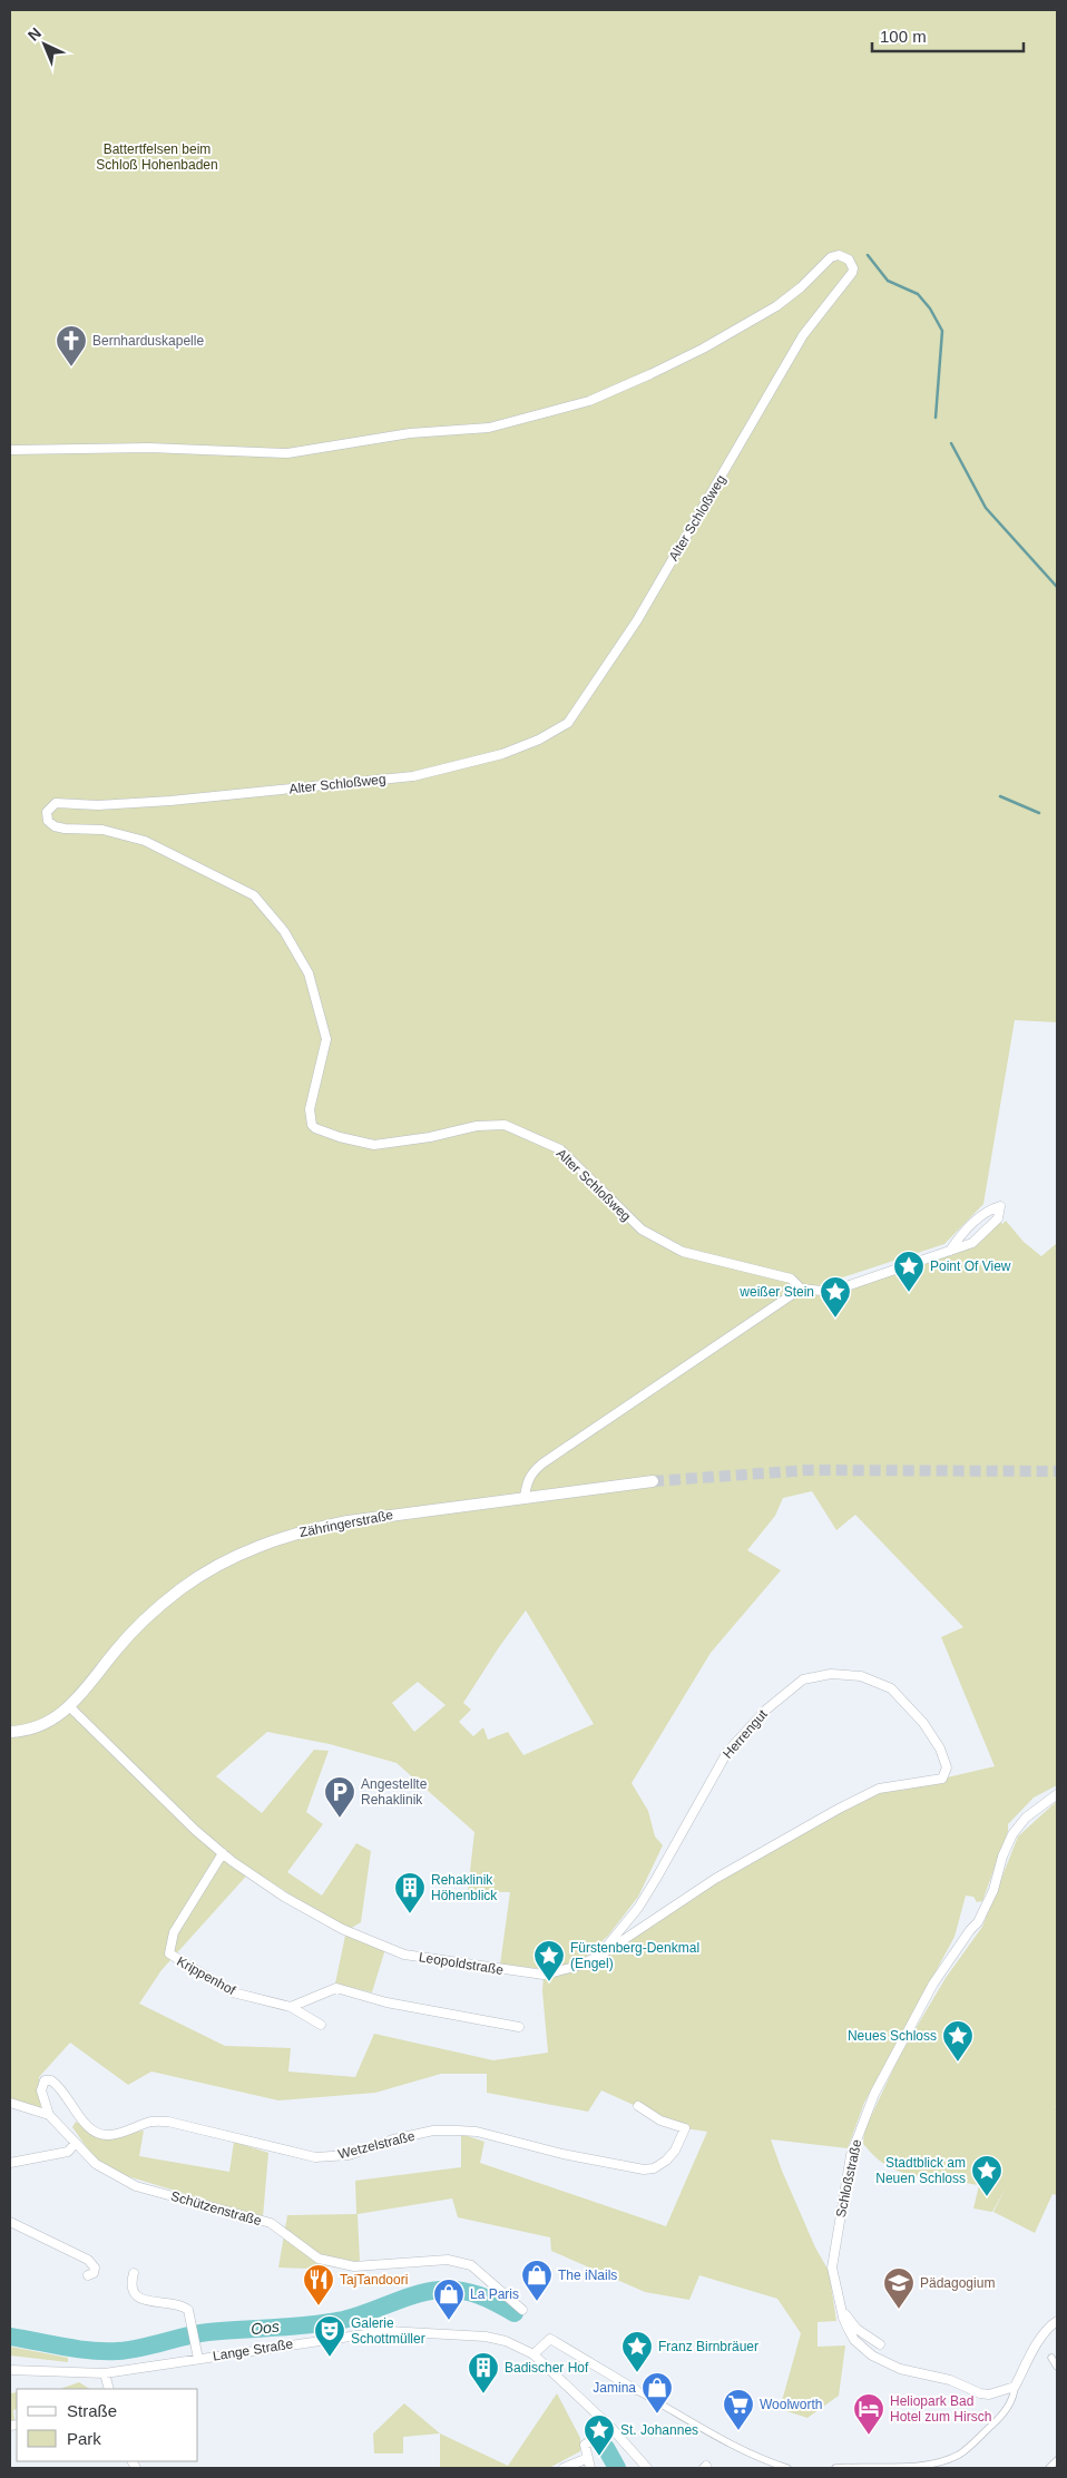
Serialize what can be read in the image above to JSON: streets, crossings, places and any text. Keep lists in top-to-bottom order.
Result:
{
  "streets": {
    "main road": ["Zähringerstraße"],
    "street": [
      "Alter Schloßweg",
      "Herrengut",
      "Leopoldstraße",
      "Krippenhof",
      "Wetzelstraße",
      "Schloßstraße",
      "Schützenstraße",
      "Lange Straße"
    ]
  },
  "crossings": [
    ["Zähringerstraße", "Leopoldstraße"],
    ["Herrengut", "Leopoldstraße"],
    ["Leopoldstraße", "Krippenhof"],
    ["Wetzelstraße", "Schützenstraße"]
  ],
  "water": ["Oos"],
  "parks": ["Battertfelsen beim Schloß Hohenbaden"],
  "places": {
    "church": ["Bernharduskapelle"],
    "place": [
      "Point Of View",
      "weißer Stein",
      "Fürstenberg-Denkmal (Engel)",
      "Neues Schloss",
      "Stadtblick am Neuen Schloss",
      "Franz Birnbräuer",
      "St. Johannes"
    ],
    "parking": ["Angestellte Rehaklinik"],
    "building": ["Rehaklinik Höhenblick", "Badischer Hof"],
    "shop": ["The iNails", "La Paris", "Jamina"],
    "restaurant": ["TajTandoori"],
    "school or university": ["Pädagogium"],
    "theatre": ["Galerie Schottmüller"],
    "supermarket": ["Woolworth"],
    "hotel": ["Heliopark Bad Hotel zum Hirsch"]
  },
  "legend": ["Straße", "Park"],
  "scale_bar": "100 m",
  "north": "top left"
}
